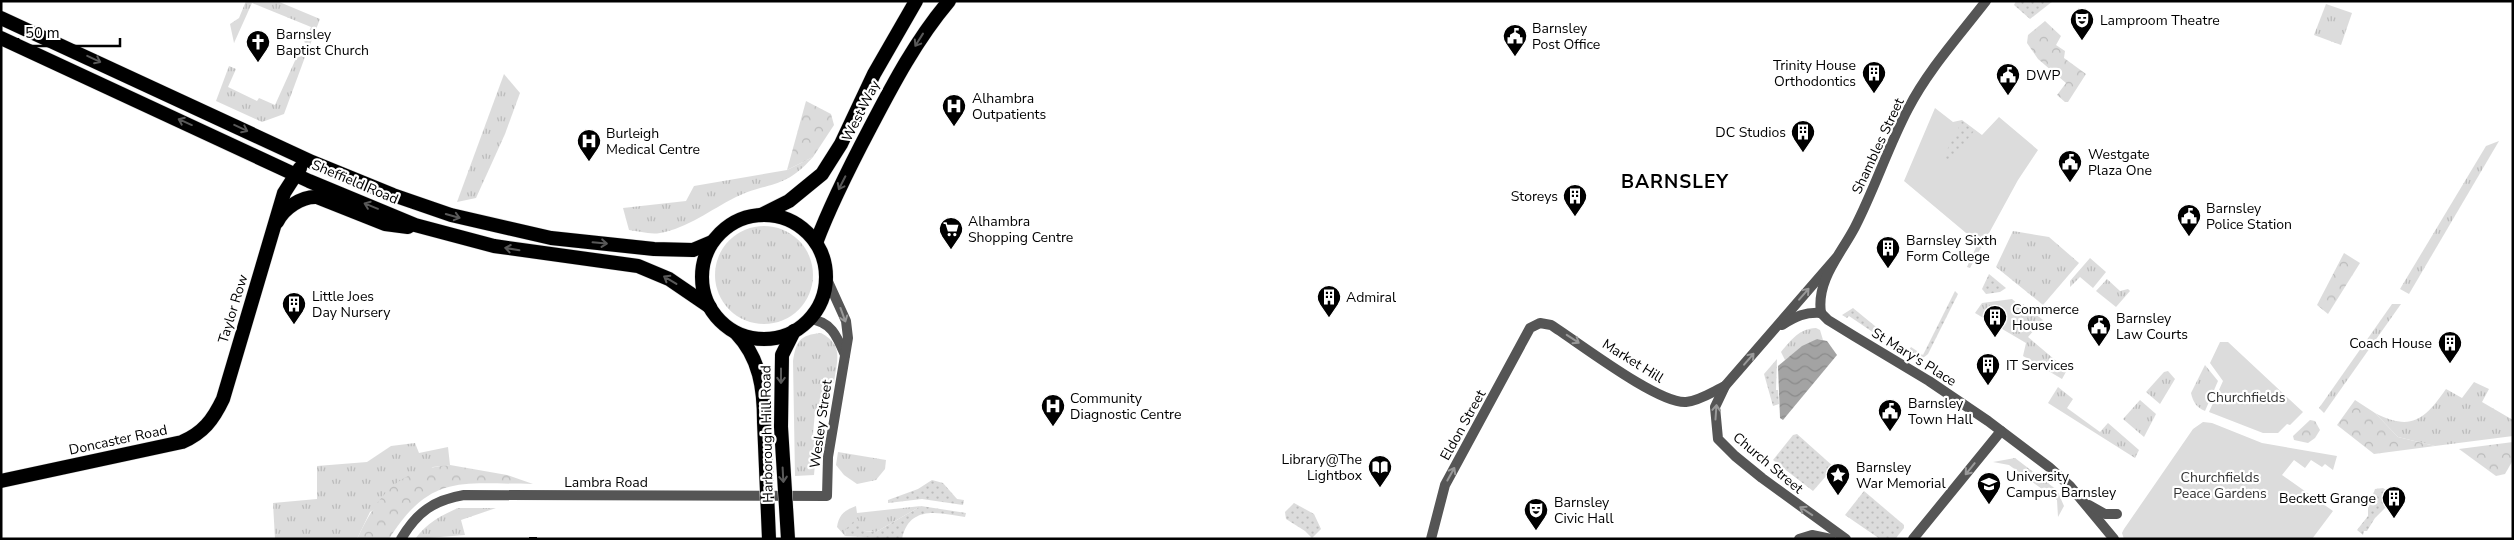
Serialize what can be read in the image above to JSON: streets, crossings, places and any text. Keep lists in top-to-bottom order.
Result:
{
  "streets": {
    "highway": [
      "West Way",
      "Sheffield Road",
      "Taylor Row",
      "Harborough Hill Road",
      "Doncaster Road"
    ],
    "street": [
      "Shambles Street",
      "St Mary's Place",
      "Market Hill",
      "Wesley Street",
      "Eldon Street",
      "Church Street",
      "Lambra Road"
    ]
  },
  "crossings": [
    ["West Way", "Sheffield Road"],
    ["West Way", "Wesley Street"],
    ["West Way", "Harborough Hill Road"],
    ["Shambles Street", "St Mary's Place"],
    ["Shambles Street", "Market Hill"],
    ["Shambles Street", "Church Street"],
    ["Sheffield Road", "Taylor Row"],
    ["Sheffield Road", "Wesley Street"],
    ["Sheffield Road", "Harborough Hill Road"],
    ["Taylor Row", "Doncaster Road"],
    ["Market Hill", "Eldon Street"],
    ["Market Hill", "Church Street"],
    ["Wesley Street", "Harborough Hill Road"],
    ["Wesley Street", "Lambra Road"]
  ],
  "one_way": [
    "Market Hill",
    "Wesley Street",
    "Eldon Street",
    "Church Street"
  ],
  "districts": ["BARNSLEY"],
  "parks": ["Churchfields", "Churchfields Peace Gardens"],
  "places": {
    "theatre": ["Lamproom Theatre", "Barnsley Civic Hall"],
    "public building": [
      "Barnsley Post Office",
      "DWP",
      "Westgate Plaza One",
      "Barnsley Police Station",
      "Barnsley Law Courts",
      "Barnsley Town Hall"
    ],
    "church": ["Barnsley Baptist Church"],
    "building": [
      "Trinity House Orthodontics",
      "DC Studios",
      "Storeys",
      "Barnsley Sixth Form College",
      "Admiral",
      "Little Joes Day Nursery",
      "Commerce House",
      "Coach House",
      "IT Services",
      "Beckett Grange"
    ],
    "hospital": ["Alhambra Outpatients", "Burleigh Medical Centre", "Community Diagnostic Centre"],
    "supermarket": ["Alhambra Shopping Centre"],
    "library": ["Library@The Lightbox"],
    "place": ["Barnsley War Memorial"],
    "school or university": ["University Campus Barnsley"]
  },
  "scale_bar": "50 m"
}
